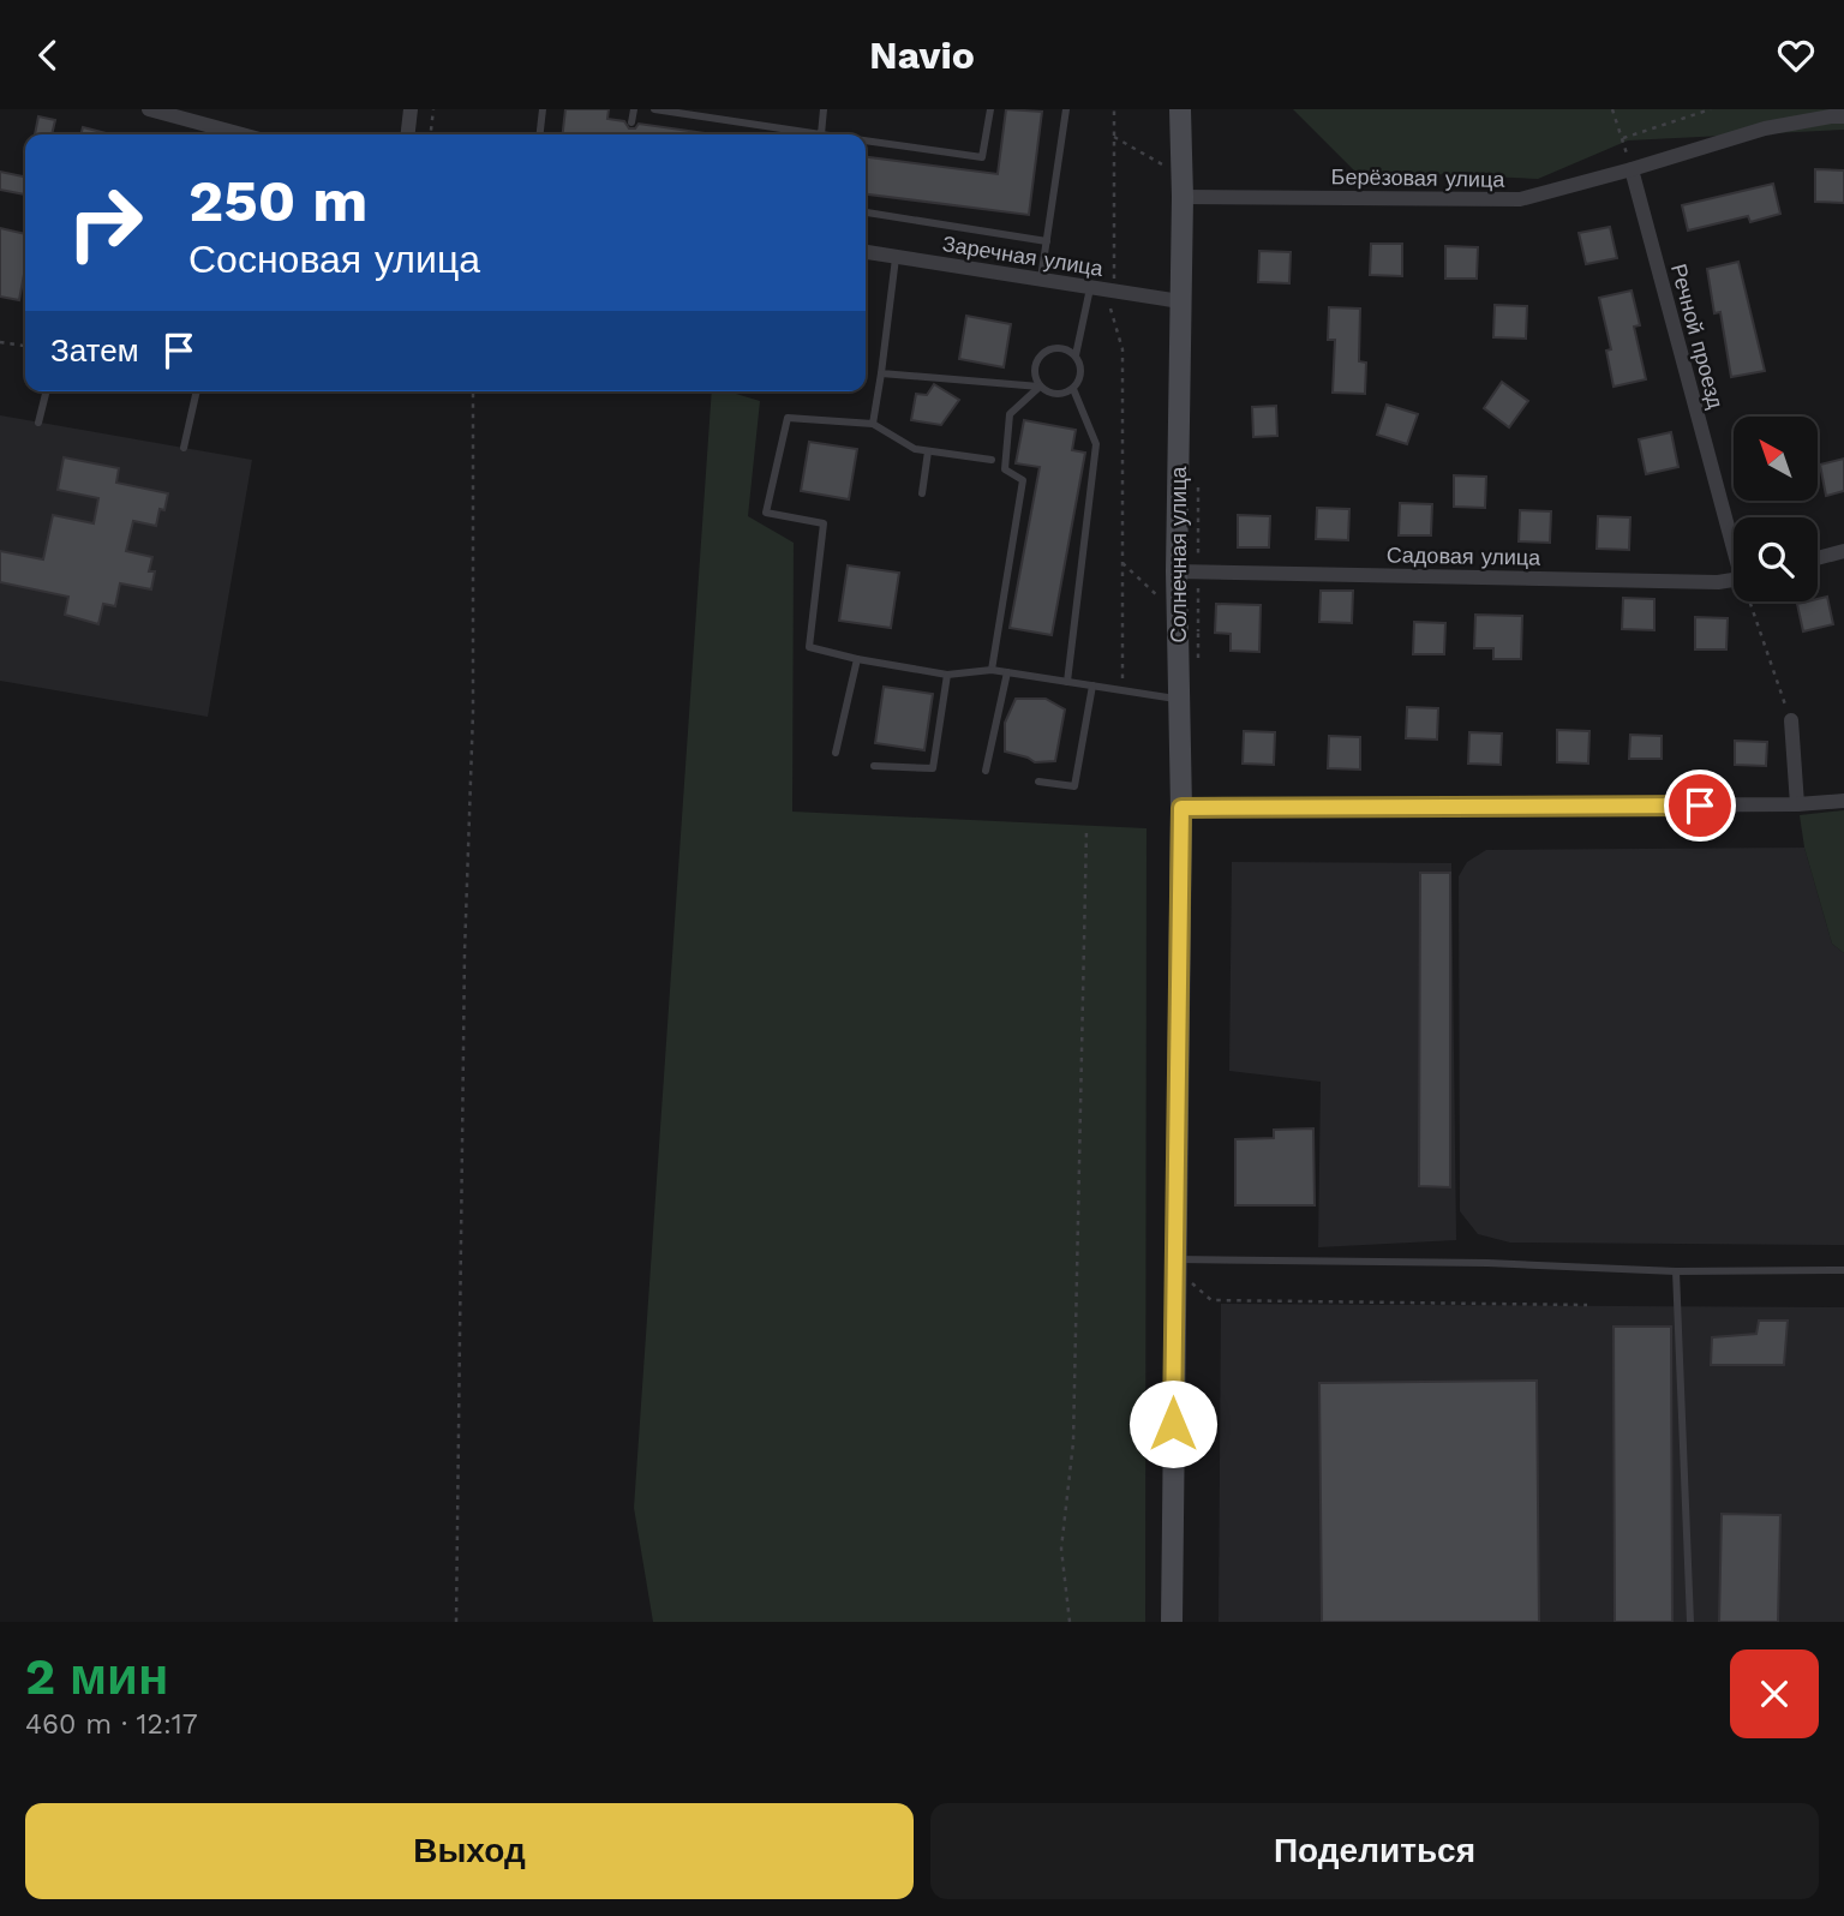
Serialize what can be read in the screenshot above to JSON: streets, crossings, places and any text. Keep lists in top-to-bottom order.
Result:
{
  "streets": {
    "street": [
      "Берёзовая улица",
      "Заречная улица",
      "Речной проезд",
      "Солнечная улица",
      "Садовая улица"
    ]
  },
  "crossings": [
    ["Берёзовая улица", "Речной проезд"],
    ["Берёзовая улица", "Солнечная улица"],
    ["Заречная улица", "Солнечная улица"],
    ["Солнечная улица", "Садовая улица"]
  ],
  "north": "top left",
  "page": {
    "header": "Navio",
    "turn": ["250 m", "Сосновая улица"],
    "then": "Затем",
    "heading": ["2 мин", "460 m · 12:17"],
    "buttons": ["Выход", "Поделиться"]
  }
}
